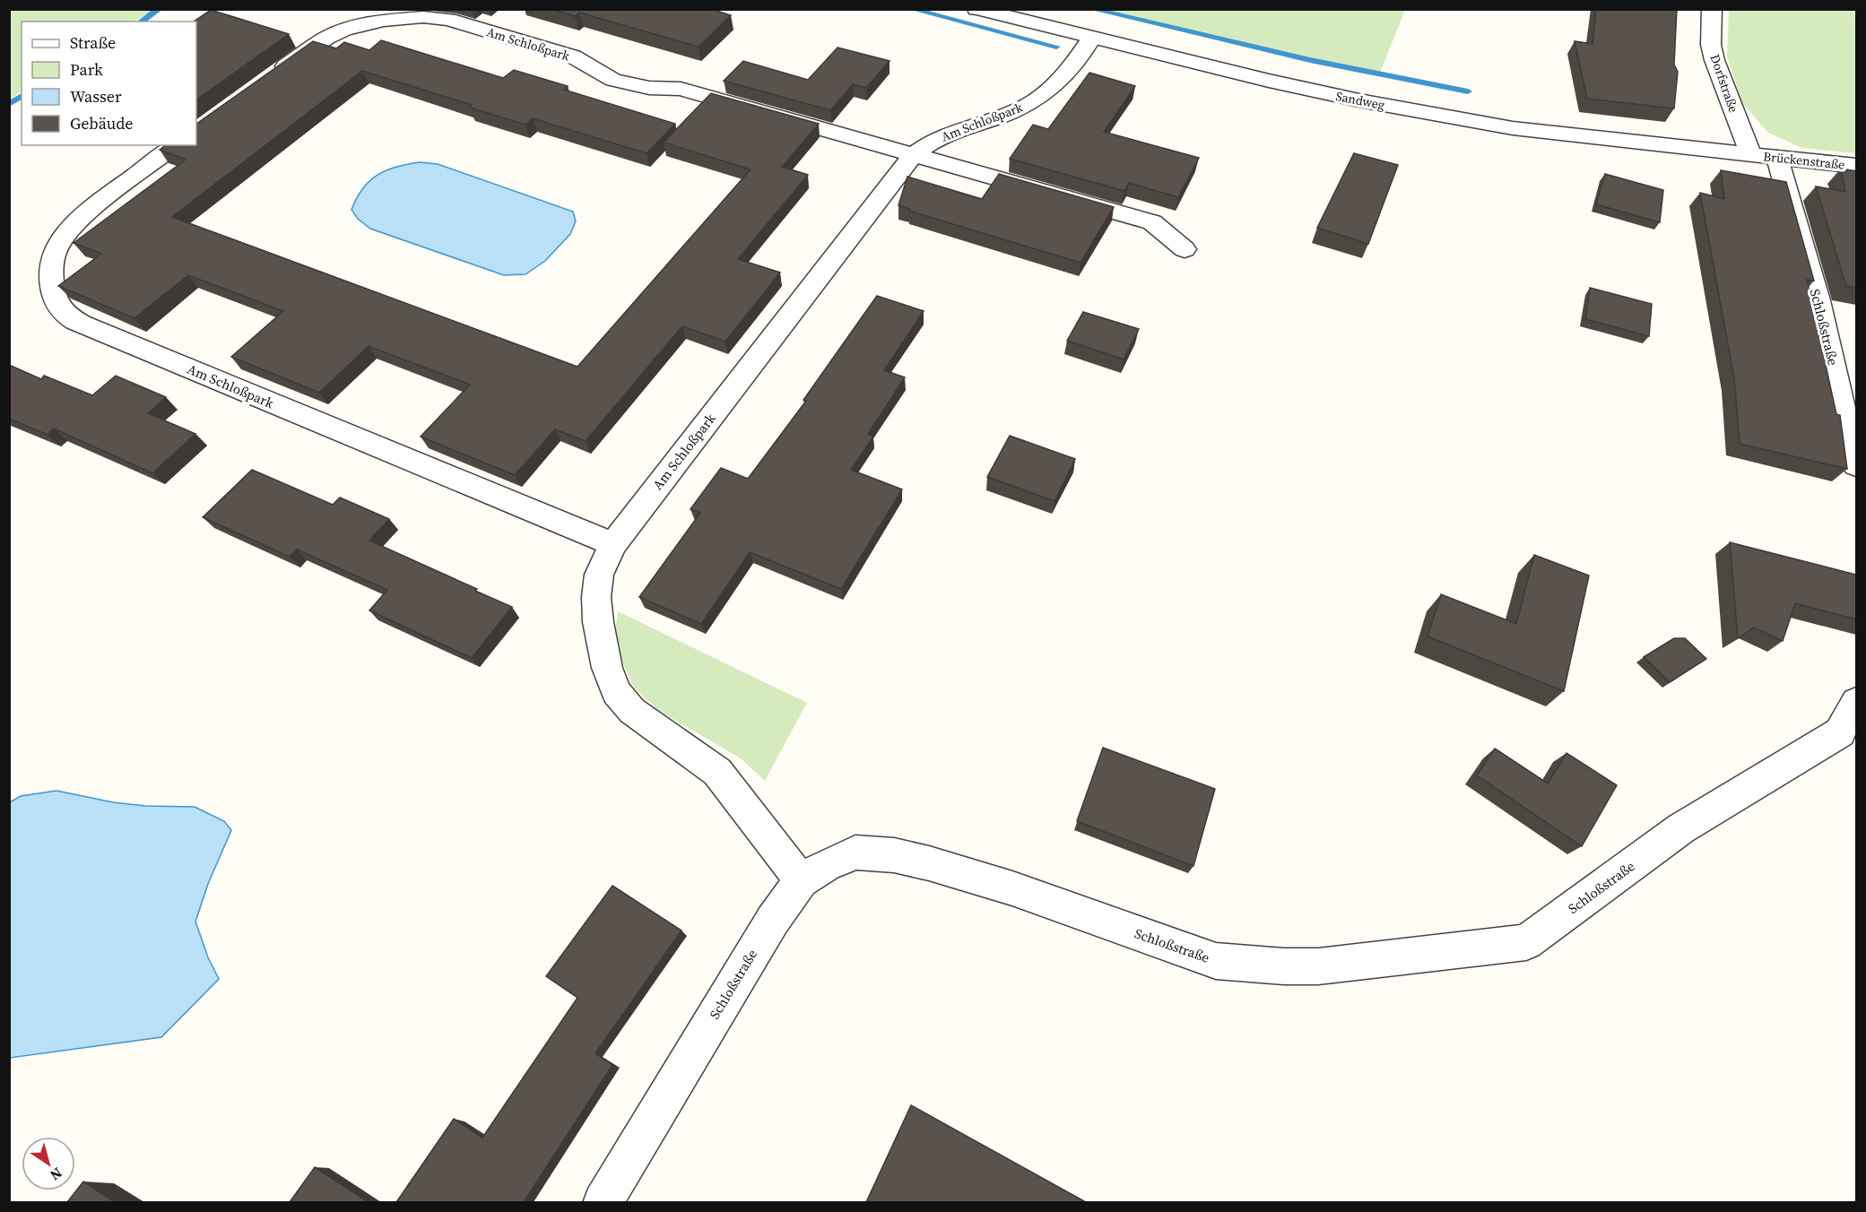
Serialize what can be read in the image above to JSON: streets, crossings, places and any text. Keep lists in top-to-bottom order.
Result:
{
  "streets": {
    "street": [
      "Am Schloßpark",
      "Dorfstraße",
      "Sandweg",
      "Brückenstraße",
      "Schloßstraße"
    ]
  },
  "crossings": [
    ["Am Schloßpark", "Sandweg"],
    ["Am Schloßpark", "Schloßstraße"],
    ["Dorfstraße", "Sandweg"],
    ["Dorfstraße", "Brückenstraße"],
    ["Sandweg", "Brückenstraße"],
    ["Brückenstraße", "Schloßstraße"]
  ],
  "legend": [
    "Straße",
    "Park",
    "Wasser",
    "Gebäude"
  ],
  "north": "bottom right"
}
